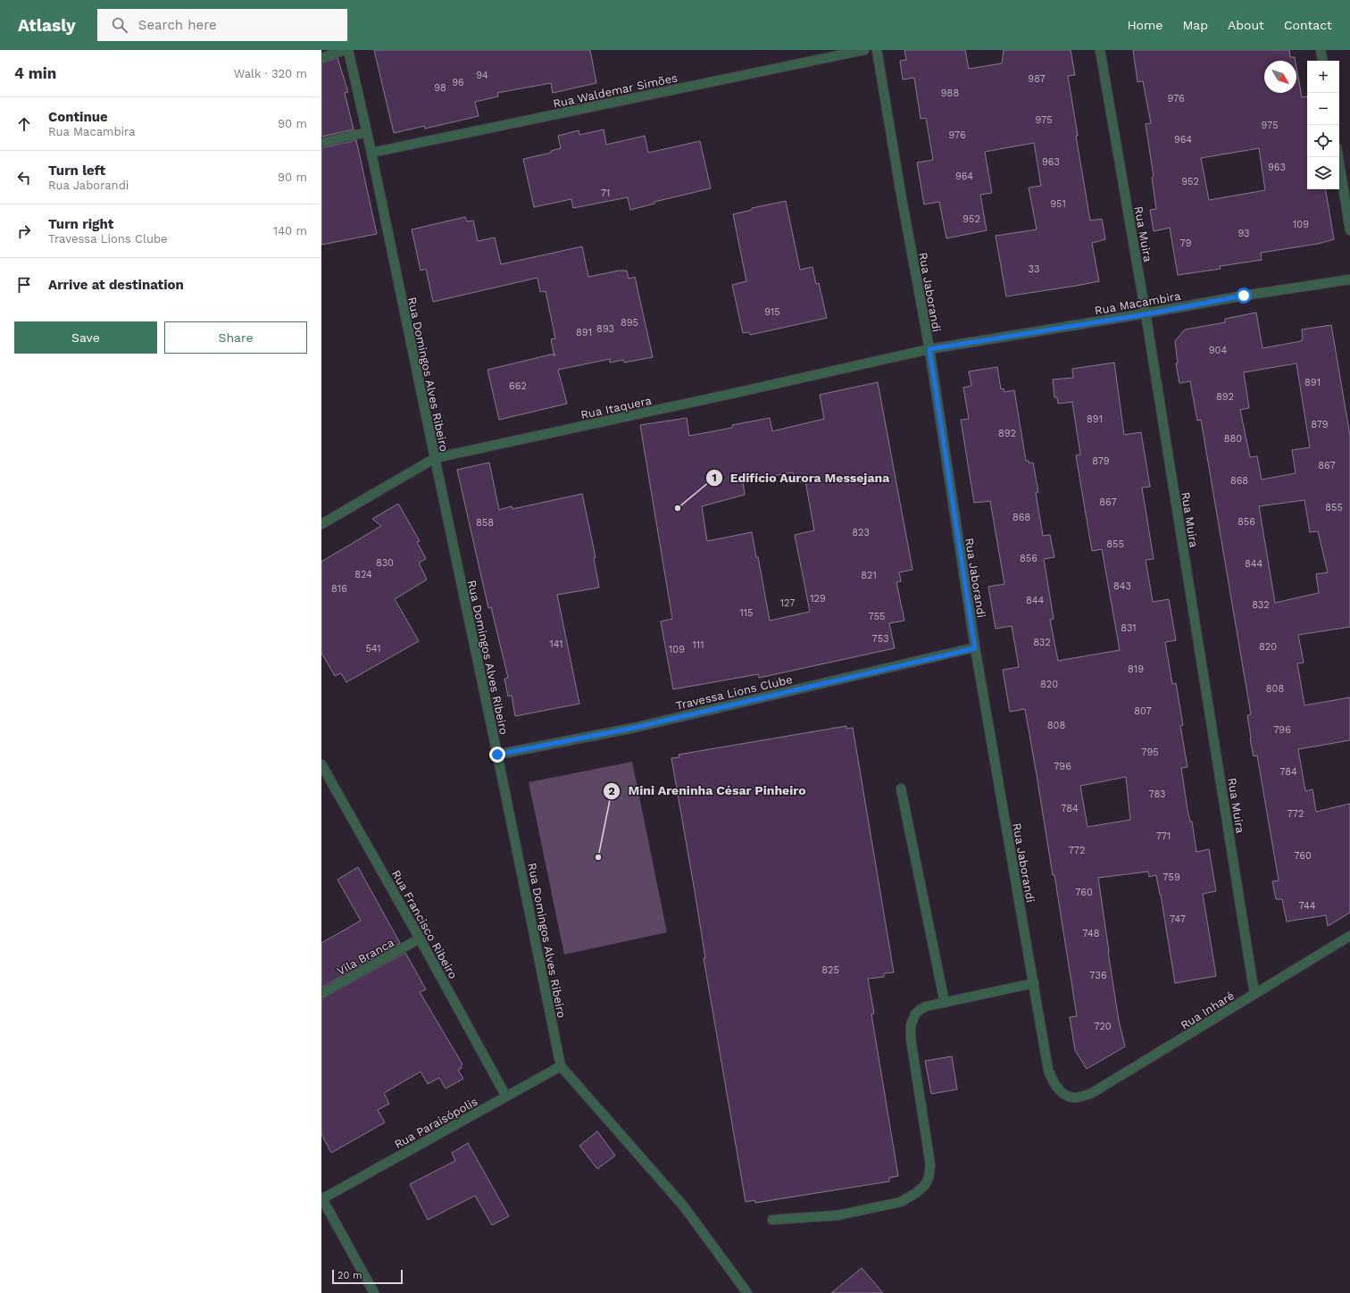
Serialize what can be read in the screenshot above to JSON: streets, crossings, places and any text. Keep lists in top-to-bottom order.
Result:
{
  "streets": {
    "street": [
      "Rua Waldemar Simões",
      "Rua Muira",
      "Rua Jaborandi",
      "Rua Macambira",
      "Rua Domingos Alves Ribeiro",
      "Rua Itaquera",
      "Travessa Lions Clube",
      "Rua Francisco Ribeiro",
      "Vila Branca",
      "Rua Inharé",
      "Rua Paraisópolis"
    ]
  },
  "crossings": [
    ["Rua Waldemar Simões", "Rua Domingos Alves Ribeiro"],
    ["Rua Muira", "Rua Macambira"],
    ["Rua Muira", "Rua Inharé"],
    ["Rua Jaborandi", "Rua Macambira"],
    ["Rua Jaborandi", "Rua Itaquera"],
    ["Rua Jaborandi", "Travessa Lions Clube"],
    ["Rua Jaborandi", "Rua Inharé"],
    ["Rua Macambira", "Rua Itaquera"],
    ["Rua Domingos Alves Ribeiro", "Rua Itaquera"],
    ["Rua Domingos Alves Ribeiro", "Travessa Lions Clube"],
    ["Rua Domingos Alves Ribeiro", "Rua Paraisópolis"],
    ["Rua Francisco Ribeiro", "Vila Branca"],
    ["Rua Francisco Ribeiro", "Rua Paraisópolis"]
  ],
  "places": ["Edifício Aurora Messejana", "Mini Areninha César Pinheiro"],
  "house_numbers": [
    "94",
    "987",
    "96",
    "98",
    "988",
    "976",
    "975",
    "975",
    "976",
    "964",
    "963",
    "963",
    "964",
    "952",
    "71",
    "951",
    "952",
    "109",
    "93",
    "79",
    "33",
    "915",
    "895",
    "893",
    "891",
    "904",
    "891",
    "662",
    "892",
    "891",
    "879",
    "892",
    "880",
    "879",
    "867",
    "868",
    "867",
    "855",
    "868",
    "856",
    "858",
    "823",
    "855",
    "856",
    "830",
    "844",
    "824",
    "821",
    "843",
    "816",
    "129",
    "844",
    "127",
    "832",
    "115",
    "755",
    "831",
    "753",
    "832",
    "141",
    "111",
    "820",
    "541",
    "109",
    "819",
    "820",
    "808",
    "807",
    "808",
    "796",
    "795",
    "796",
    "784",
    "783",
    "784",
    "772",
    "771",
    "772",
    "760",
    "759",
    "760",
    "744",
    "747",
    "748",
    "825",
    "736",
    "720"
  ],
  "scale_bar": "20 m",
  "north": "bottom right",
  "page": {
    "header": "Atlasly",
    "search": "Search here",
    "nav": [
      "Home",
      "Map",
      "About",
      "Contact"
    ],
    "heading": ["4 min", "Walk · 320 m"],
    "map_buttons": ["+", "−"],
    "list": [
      ["Continue", "Rua Macambira", "90 m"],
      ["Turn left", "Rua Jaborandi", "90 m"],
      ["Turn right", "Travessa Lions Clube", "140 m"],
      "Arrive at destination"
    ],
    "buttons": ["Save", "Share"],
    "scale": "20 m"
  }
}
